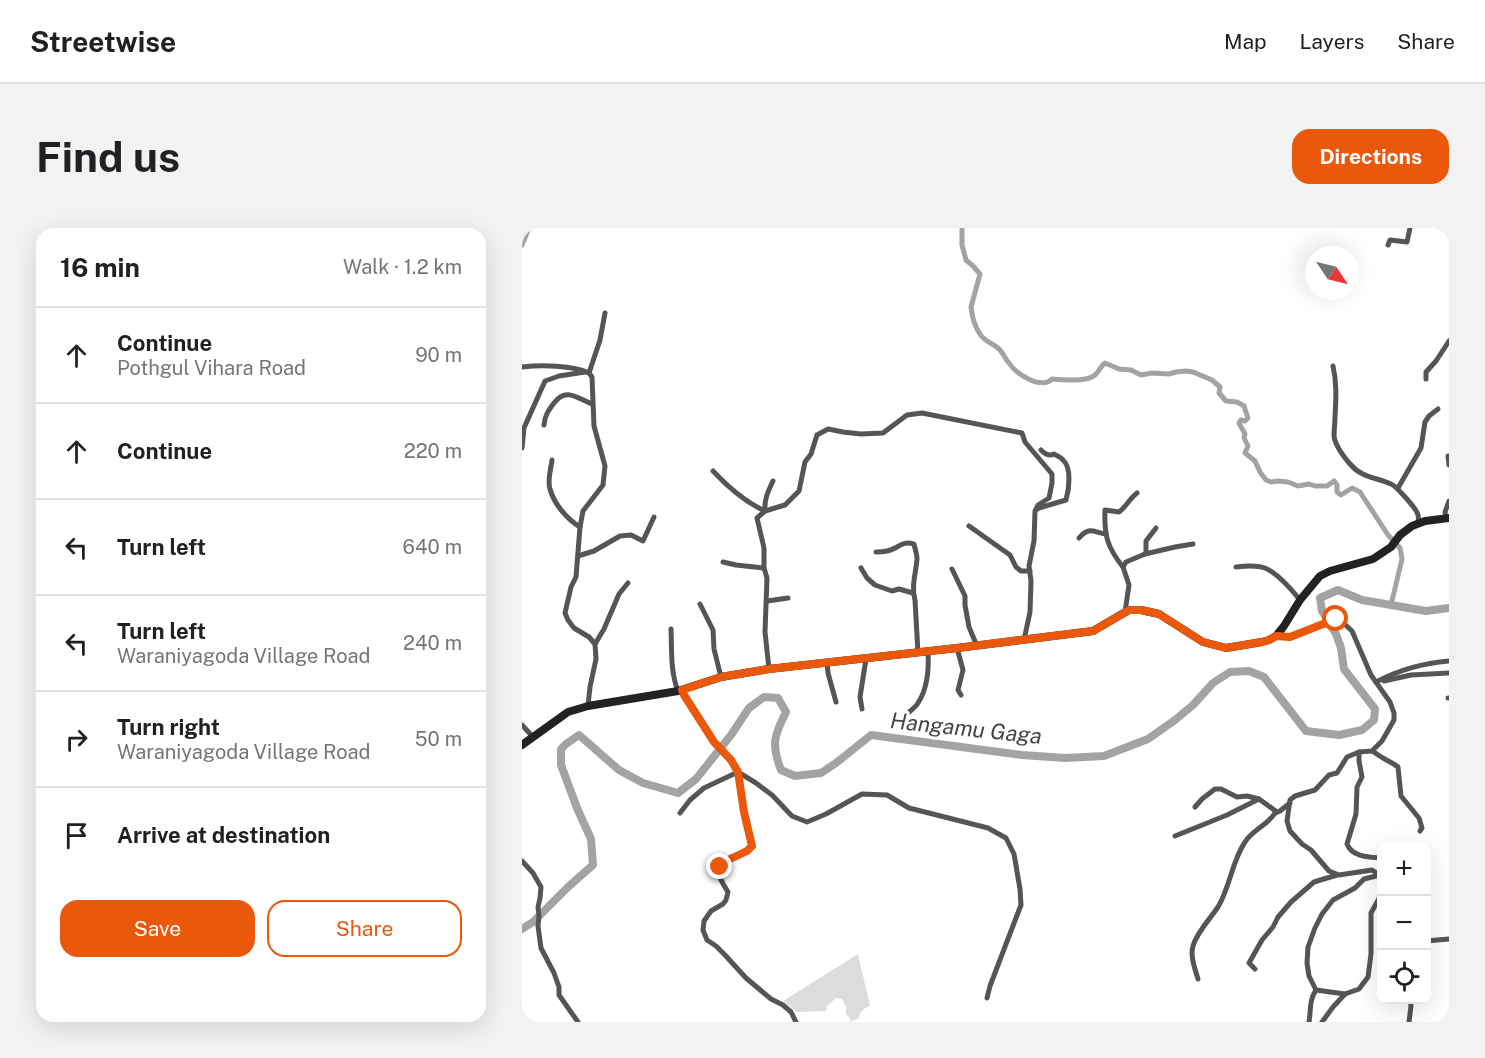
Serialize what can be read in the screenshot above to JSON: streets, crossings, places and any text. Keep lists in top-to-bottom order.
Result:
{
  "water": ["Hangamu Gaga"],
  "north": "bottom right",
  "page": {
    "header": "Streetwise",
    "nav": ["Map", "Layers", "Share"],
    "buttons": [
      "Directions",
      ["Save", "Share"]
    ],
    "title": "Find us",
    "heading": ["16 min", "Walk · 1.2 km"],
    "list": [
      ["Continue", "Pothgul Vihara Road", "90 m"],
      ["Continue", "220 m"],
      ["Turn left", "640 m"],
      ["Turn left", "Waraniyagoda Village Road", "240 m"],
      ["Turn right", "Waraniyagoda Village Road", "50 m"],
      "Arrive at destination"
    ],
    "map_buttons": ["+", "−"]
  }
}
